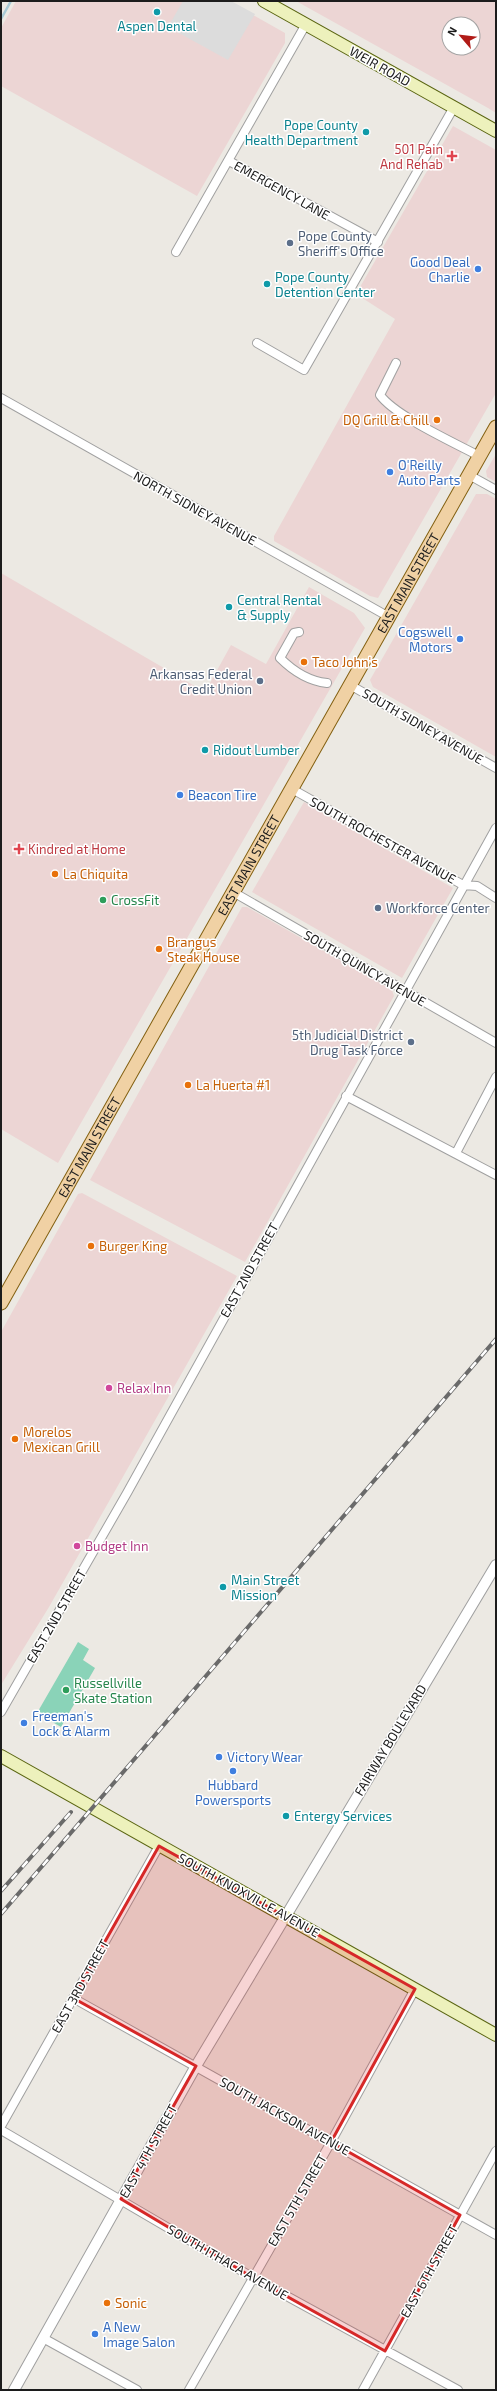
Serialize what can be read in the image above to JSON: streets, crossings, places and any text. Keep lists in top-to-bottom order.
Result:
{
  "streets": {
    "main road": ["WEIR ROAD", "EAST MAIN STREET", "SOUTH KNOXVILLE AVENUE"],
    "street": [
      "EMERGENCY LANE",
      "NORTH SIDNEY AVENUE",
      "SOUTH SIDNEY AVENUE",
      "SOUTH ROCHESTER AVENUE",
      "SOUTH QUINCY AVENUE",
      "EAST 2ND STREET",
      "FAIRWAY BOULEVARD",
      "EAST 3RD STREET",
      "SOUTH JACKSON AVENUE",
      "EAST 4TH STREET",
      "EAST 5TH STREET",
      "SOUTH ITHACA AVENUE",
      "EAST 6TH STREET"
    ]
  },
  "crossings": [
    ["NORTH SIDNEY AVENUE", "EAST MAIN STREET"],
    ["EAST MAIN STREET", "SOUTH SIDNEY AVENUE"],
    ["EAST MAIN STREET", "SOUTH ROCHESTER AVENUE"],
    ["EAST MAIN STREET", "SOUTH QUINCY AVENUE"],
    ["SOUTH ROCHESTER AVENUE", "EAST 2ND STREET"],
    ["SOUTH QUINCY AVENUE", "EAST 2ND STREET"],
    ["FAIRWAY BOULEVARD", "SOUTH KNOXVILLE AVENUE"],
    ["FAIRWAY BOULEVARD", "EAST 4TH STREET"],
    ["SOUTH KNOXVILLE AVENUE", "EAST 3RD STREET"],
    ["SOUTH KNOXVILLE AVENUE", "EAST 4TH STREET"],
    ["SOUTH KNOXVILLE AVENUE", "EAST 5TH STREET"],
    ["EAST 3RD STREET", "SOUTH JACKSON AVENUE"],
    ["SOUTH JACKSON AVENUE", "EAST 4TH STREET"],
    ["SOUTH JACKSON AVENUE", "EAST 5TH STREET"],
    ["SOUTH JACKSON AVENUE", "EAST 6TH STREET"],
    ["EAST 4TH STREET", "SOUTH ITHACA AVENUE"],
    ["EAST 5TH STREET", "SOUTH ITHACA AVENUE"],
    ["SOUTH ITHACA AVENUE", "EAST 6TH STREET"]
  ],
  "places": {
    "other": [
      "Aspen Dental",
      "Pope County Health Department",
      "Pope County Sheriff's Office",
      "Good Deal Charlie",
      "Pope County Detention Center",
      "DQ Grill & Chill",
      "O'Reilly Auto Parts",
      "Central Rental & Supply",
      "Cogswell Motors",
      "Taco John's",
      "Arkansas Federal Credit Union",
      "Ridout Lumber",
      "Beacon Tire",
      "La Chiquita",
      "CrossFit",
      "Workforce Center",
      "Brangus Steak House",
      "5th Judicial District Drug Task Force",
      "La Huerta #1",
      "Burger King",
      "Relax Inn",
      "Morelos Mexican Grill",
      "Budget Inn",
      "Main Street Mission",
      "Russellville Skate Station",
      "Freeman's Lock & Alarm",
      "Victory Wear",
      "Hubbard Powersports",
      "Entergy Services",
      "Sonic",
      "A New Image Salon"
    ],
    "health": ["501 Pain And Rehab", "Kindred at Home"]
  },
  "north": "top left"
}
